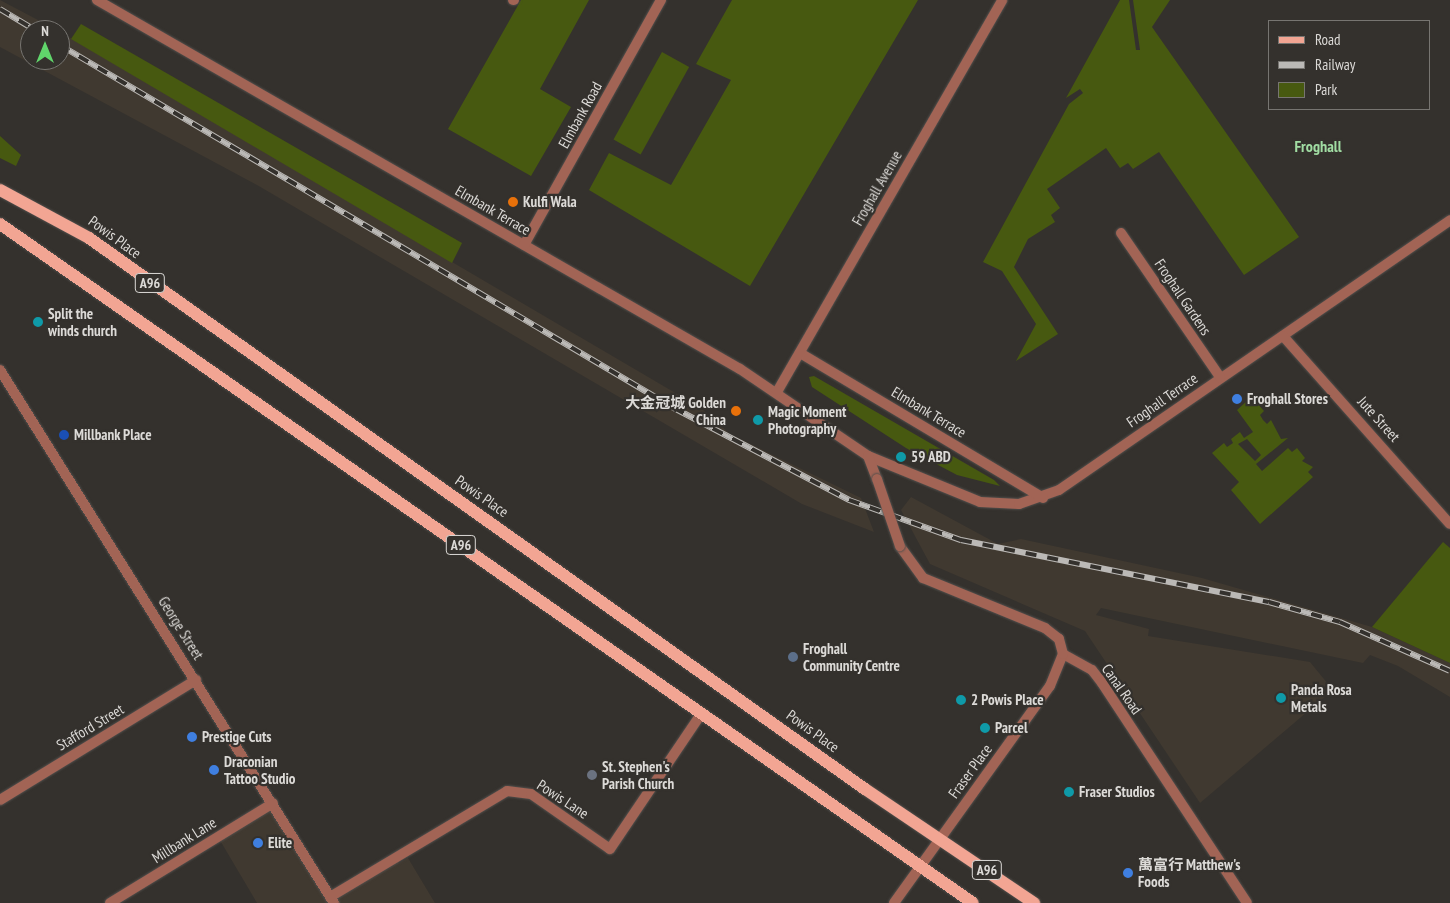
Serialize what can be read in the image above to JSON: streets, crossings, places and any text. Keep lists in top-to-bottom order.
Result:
{
  "streets": {
    "main road": ["Powis Place", "A96"],
    "street": [
      "Elmbank Road",
      "Froghall Avenue",
      "Elmbank Terrace",
      "Froghall Gardens",
      "Froghall Terrace",
      "Jute Street",
      "George Street",
      "Canal Road",
      "Stafford Street",
      "Fraser Place",
      "Powis Lane",
      "Millbank Lane"
    ]
  },
  "crossings": [
    ["Elmbank Road", "Elmbank Terrace"],
    ["Froghall Avenue", "Elmbank Terrace"],
    ["Elmbank Terrace", "Froghall Terrace"],
    ["Powis Place", "A96"],
    ["Powis Place", "Fraser Place"],
    ["A96", "Fraser Place"],
    ["A96", "Powis Lane"],
    ["Froghall Gardens", "Froghall Terrace"],
    ["Froghall Terrace", "Jute Street"],
    ["George Street", "Stafford Street"],
    ["George Street", "Powis Lane"],
    ["George Street", "Millbank Lane"],
    ["Canal Road", "Fraser Place"]
  ],
  "districts": ["Froghall"],
  "places": [
    "Kulfi Wala",
    "Split the winds church",
    "Froghall Stores",
    "大金冠城 Golden China",
    "Magic Moment Photography",
    "Millbank Place",
    "59 ABD",
    "Froghall Community Centre",
    "Panda Rosa Metals",
    "2 Powis Place",
    "Parcel",
    "Prestige Cuts",
    "Draconian Tattoo Studio",
    "St. Stephen's Parish Church",
    "Fraser Studios",
    "Elite",
    "萬富行 Matthew's Foods"
  ],
  "legend": ["Road", "Railway", "Park"],
  "north": "top"
}
